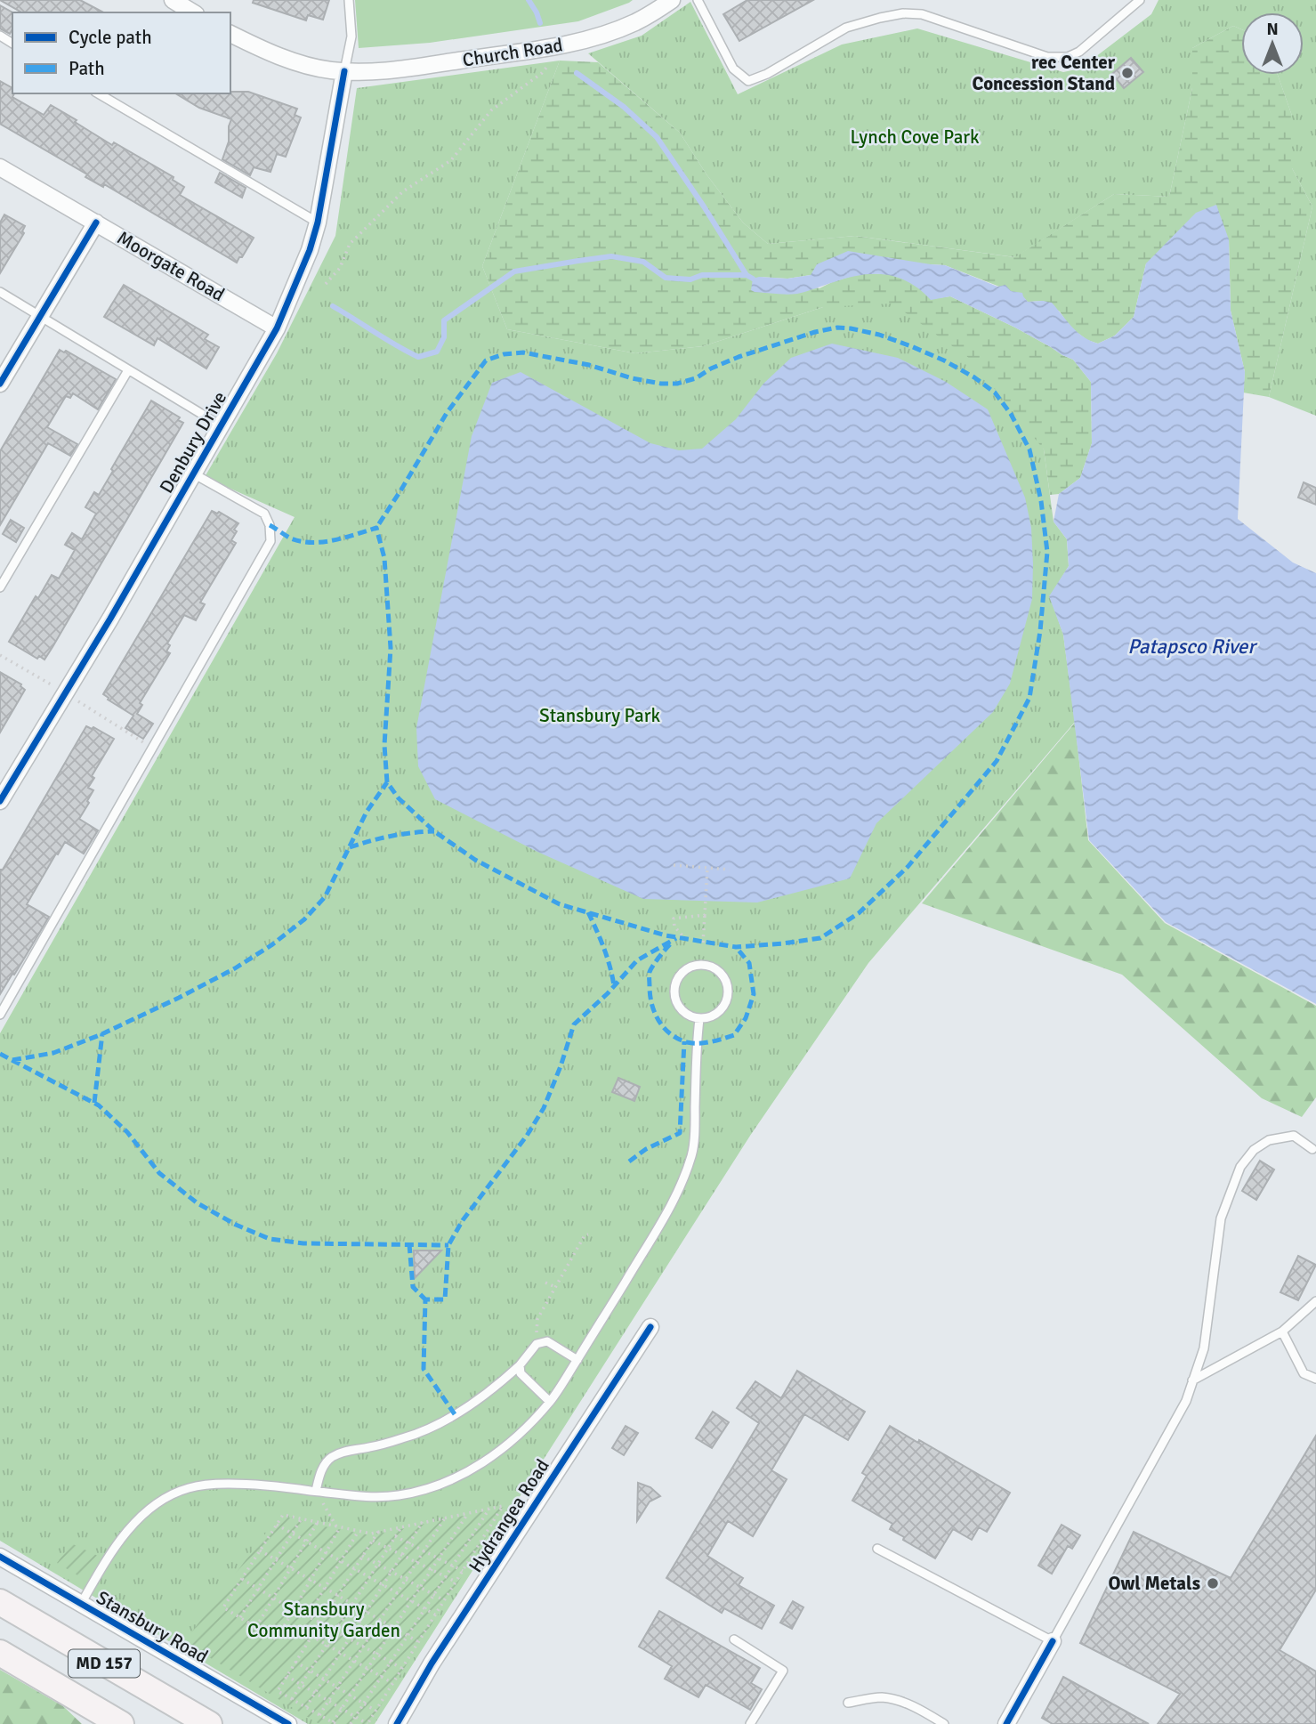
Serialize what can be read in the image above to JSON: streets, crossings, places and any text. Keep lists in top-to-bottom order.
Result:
{
  "streets": {
    "main road": ["MD 157"],
    "street": [
      "Church Road",
      "Moorgate Road",
      "Denbury Drive",
      "Hydrangea Road",
      "Stansbury Road"
    ]
  },
  "crossings": [
    ["Church Road", "Denbury Drive"],
    ["Moorgate Road", "Denbury Drive"]
  ],
  "water": ["Patapsco River"],
  "parks": ["Lynch Cove Park", "Stansbury Park", "Stansbury Community Garden"],
  "places": ["rec Center Concession Stand", "Owl Metals"],
  "legend": ["Cycle path", "Path"],
  "north": "top"
}
